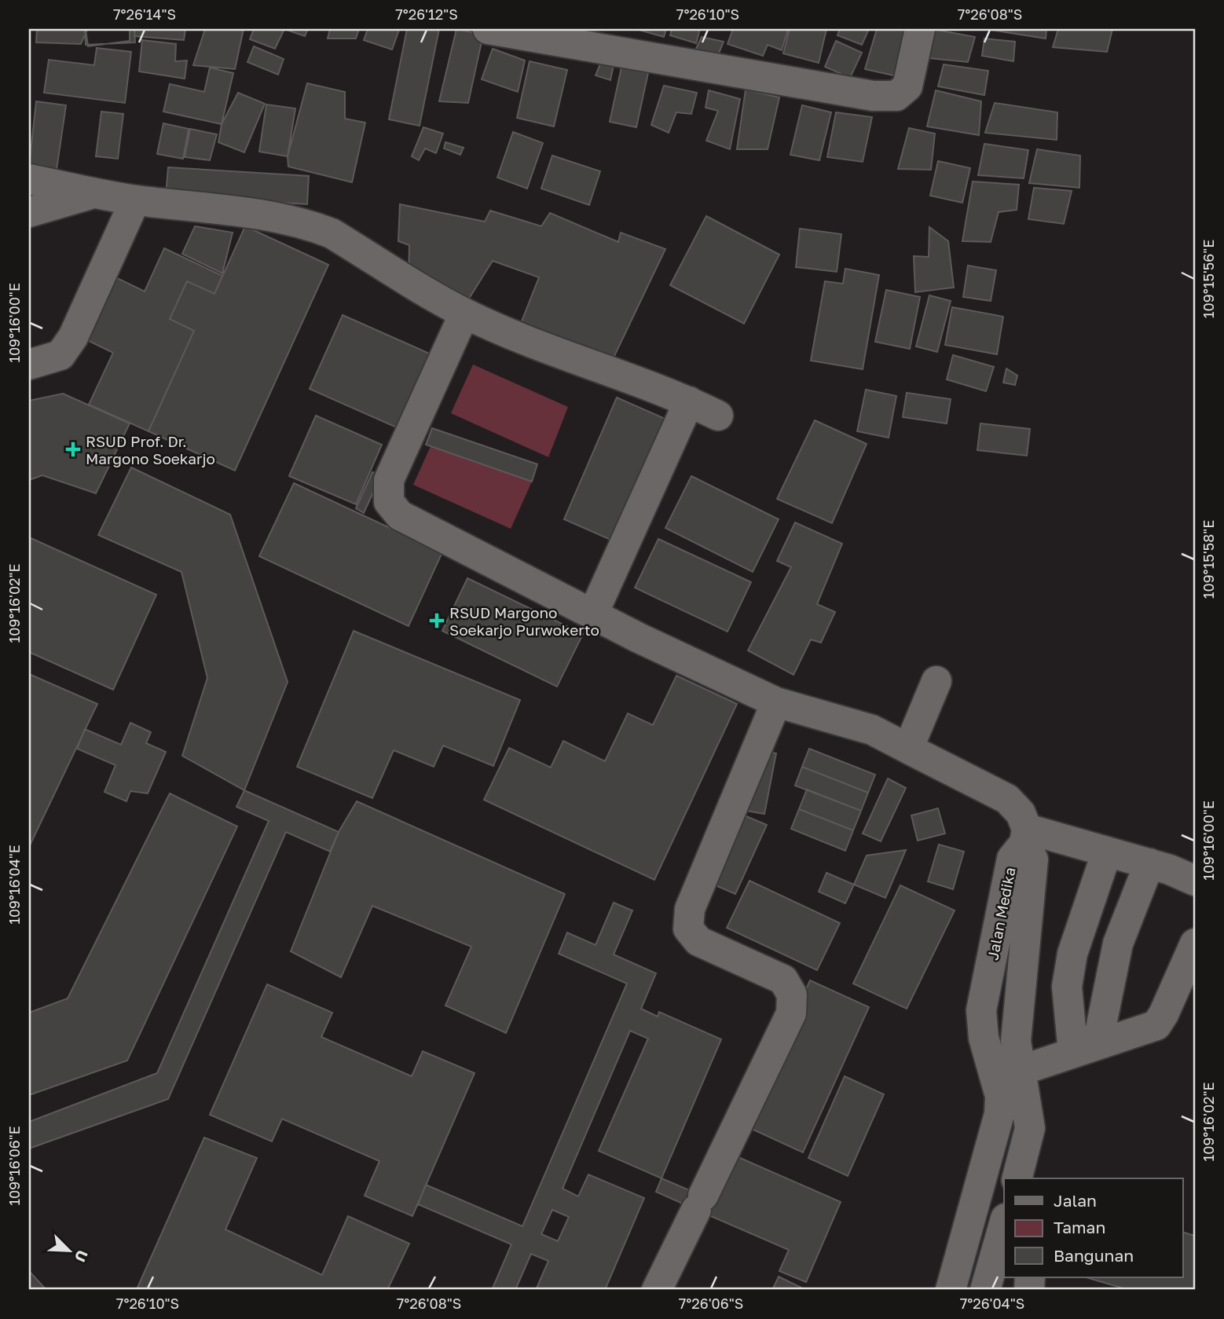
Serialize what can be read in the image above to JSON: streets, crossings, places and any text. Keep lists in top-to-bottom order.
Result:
{
  "streets": {
    "street": ["Jalan Medika"]
  },
  "places": {
    "health": ["RSUD Prof. Dr. Margono Soekarjo", "RSUD Margono Soekarjo Purwokerto"]
  },
  "legend": ["Jalan", "Taman", "Bangunan"],
  "north": "bottom right",
  "coordinates": [
    "7°26'14\"S",
    "7°26'12\"S",
    "7°26'10\"S",
    "7°26'08\"S",
    "109°15'56\"E",
    "109°16'00\"E",
    "109°15'58\"E",
    "109°16'02\"E",
    "109°16'04\"E",
    "109°16'06\"E",
    "7°26'06\"S",
    "7°26'04\"S"
  ]
}
